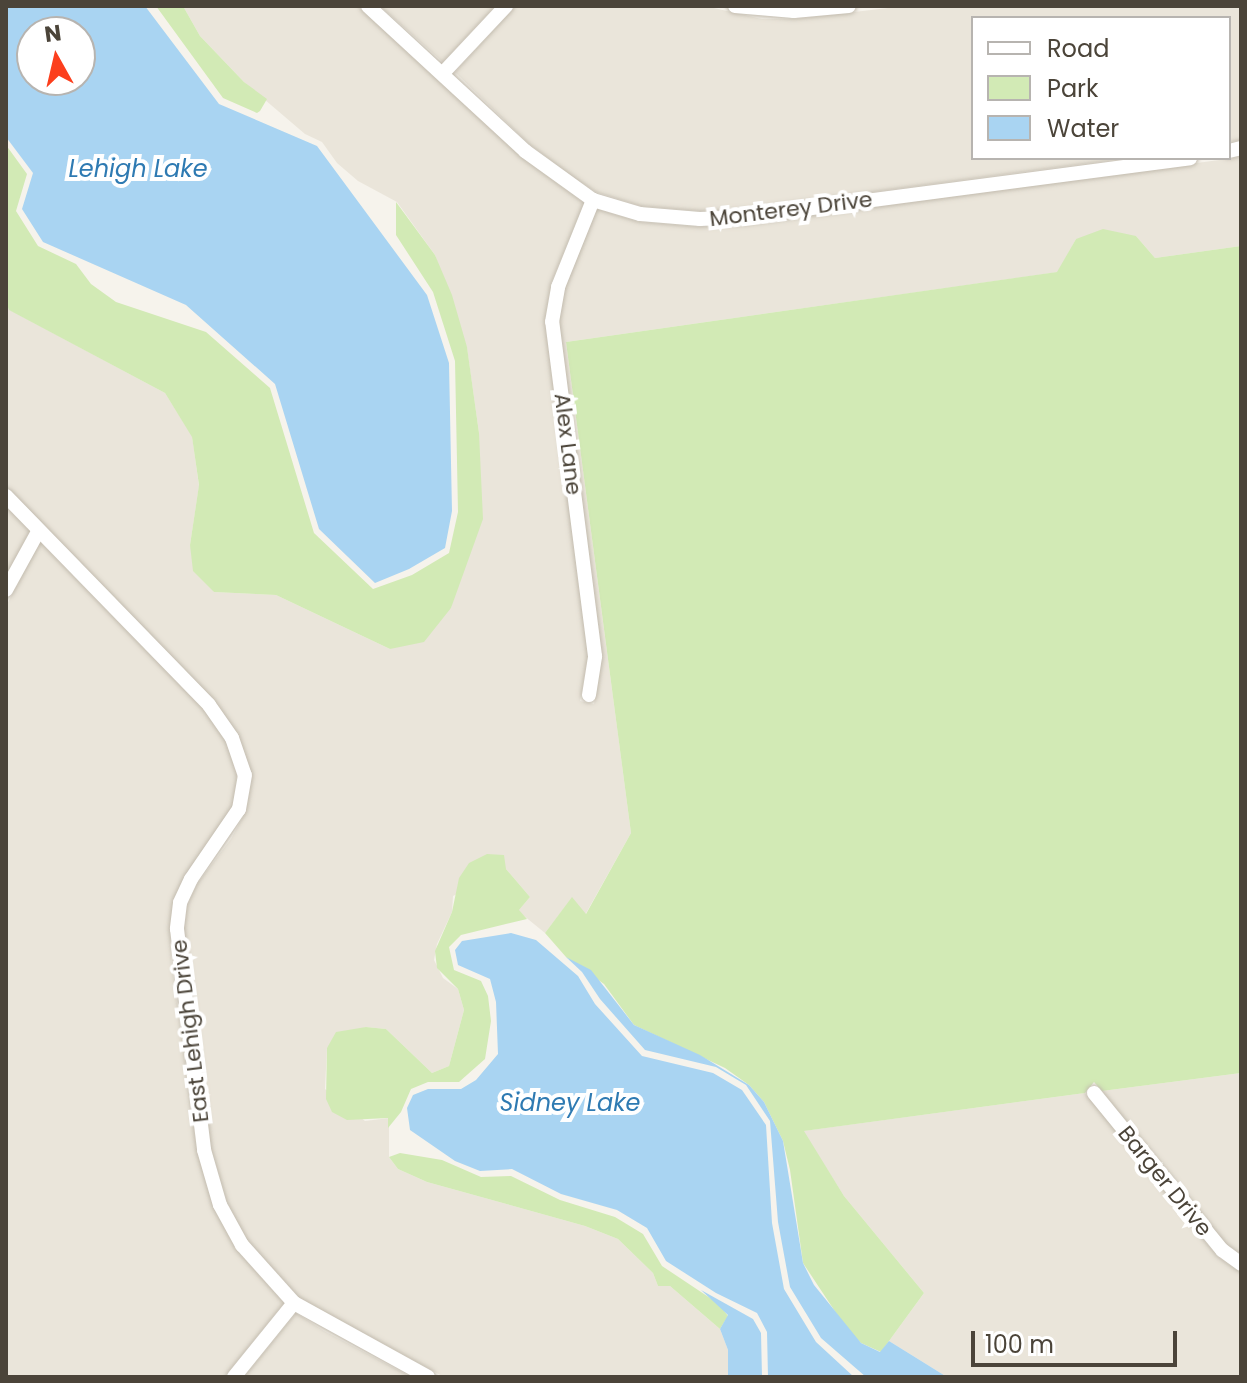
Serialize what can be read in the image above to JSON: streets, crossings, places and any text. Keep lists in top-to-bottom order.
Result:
{
  "streets": {
    "street": [
      "Monterey Drive",
      "Alex Lane",
      "East Lehigh Drive",
      "Barger Drive"
    ]
  },
  "crossings": [
    ["Monterey Drive", "Alex Lane"]
  ],
  "water": ["Lehigh Lake", "Sidney Lake"],
  "legend": ["Road", "Park", "Water"],
  "scale_bar": "100 m",
  "north": "top"
}
